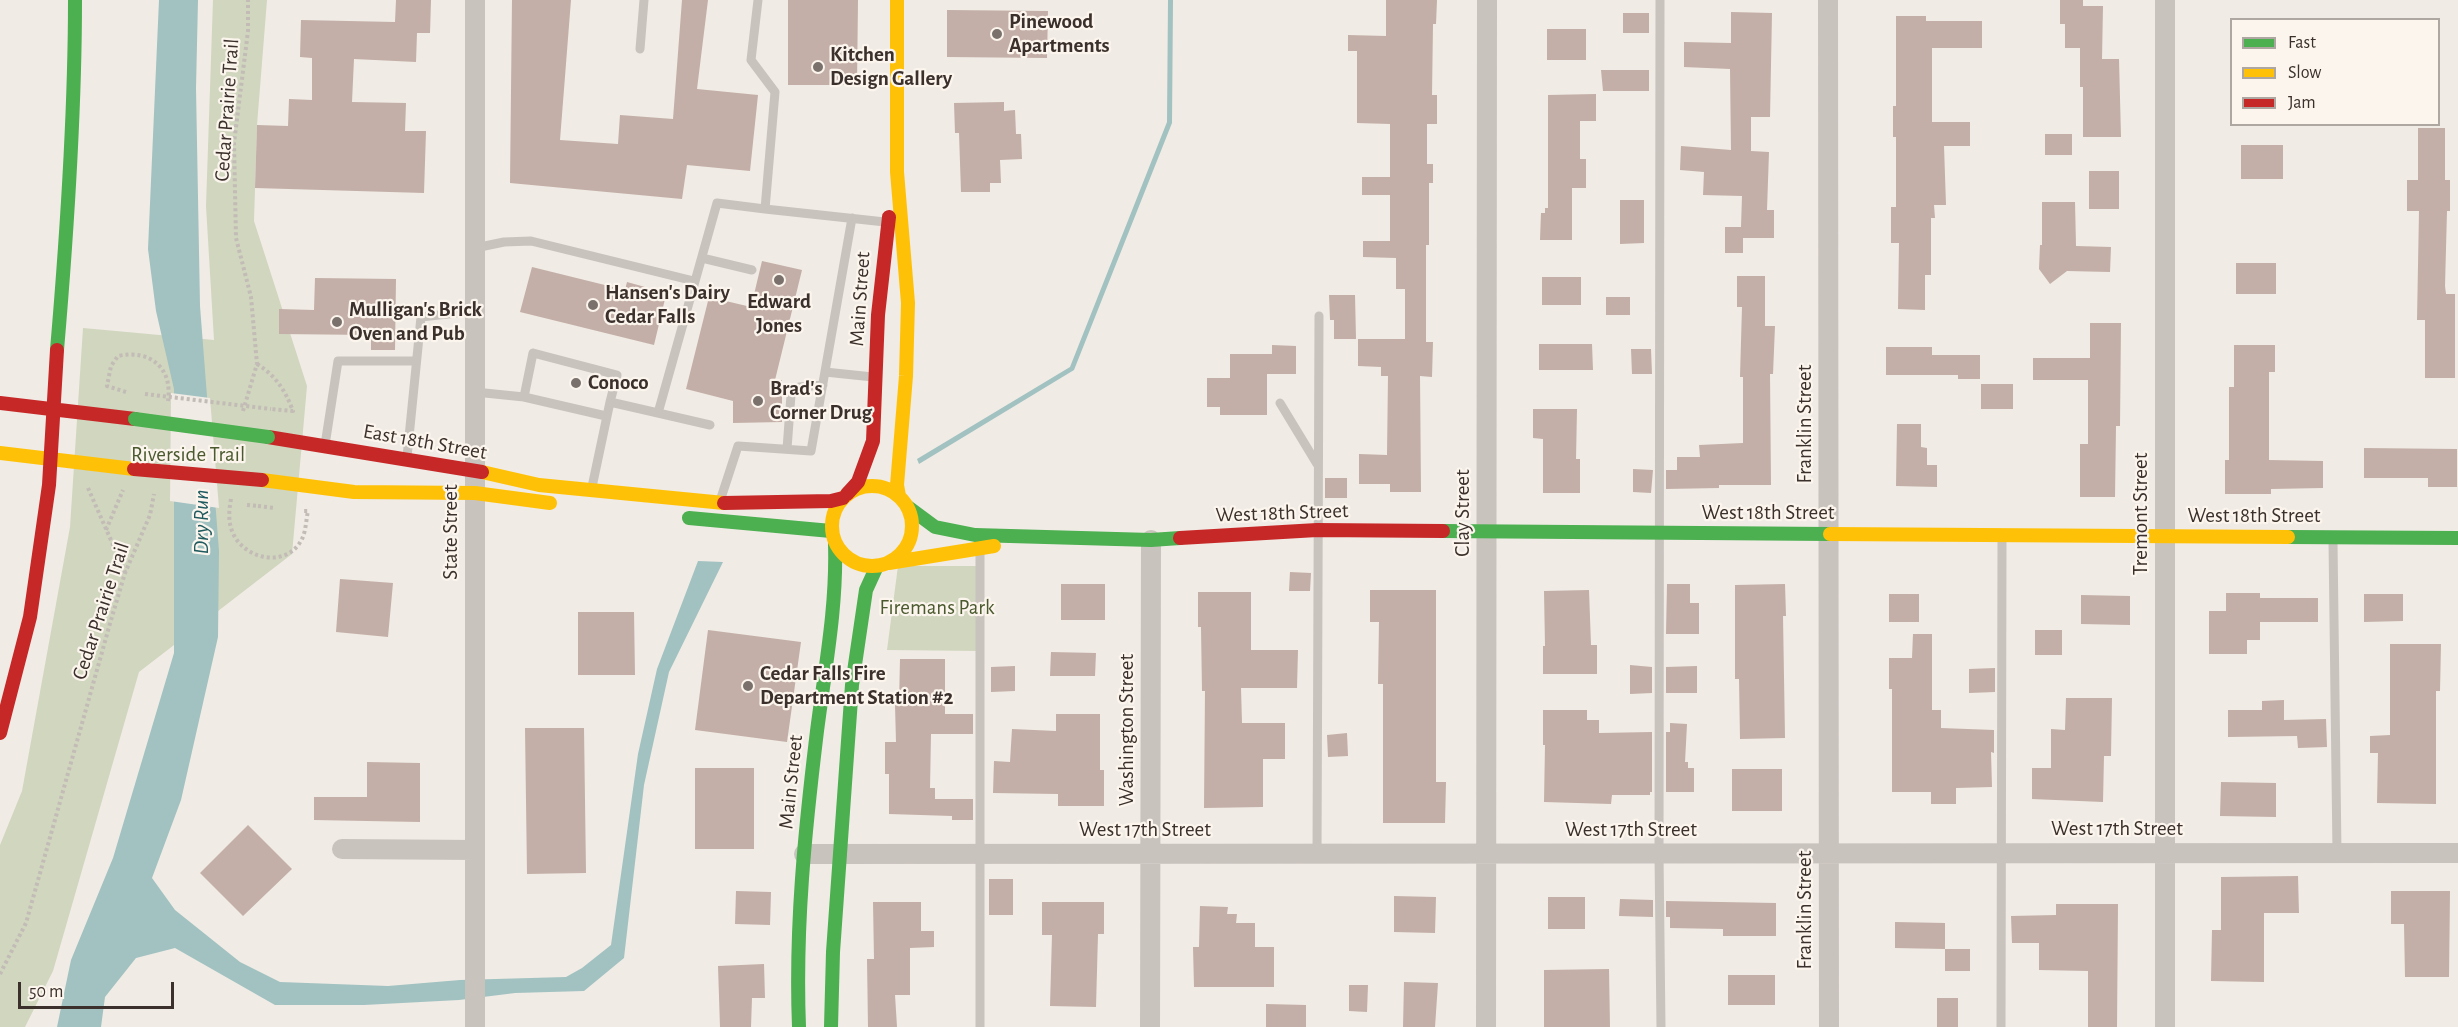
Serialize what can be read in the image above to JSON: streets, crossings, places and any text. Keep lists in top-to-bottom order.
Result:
{
  "streets": {
    "main road": ["Main Street", "East 18th Street", "West 18th Street"],
    "street": [
      "Franklin Street",
      "Clay Street",
      "Tremont Street",
      "State Street",
      "Washington Street",
      "West 17th Street"
    ],
    "path": ["Cedar Prairie Trail"]
  },
  "crossings": [
    ["Main Street", "East 18th Street"],
    ["Main Street", "West 18th Street"],
    ["Main Street", "West 17th Street"],
    ["Franklin Street", "West 18th Street"],
    ["Franklin Street", "West 17th Street"],
    ["East 18th Street", "West 18th Street"],
    ["East 18th Street", "State Street"],
    ["West 18th Street", "Clay Street"],
    ["West 18th Street", "Tremont Street"],
    ["West 18th Street", "Washington Street"],
    ["Clay Street", "West 17th Street"],
    ["Tremont Street", "West 17th Street"],
    ["Washington Street", "West 17th Street"]
  ],
  "water": ["Dry Run"],
  "parks": ["Riverside Trail", "Firemans Park"],
  "places": [
    "Pinewood Apartments",
    "Kitchen Design Gallery",
    "Edward Jones",
    "Hansen's Dairy Cedar Falls",
    "Mulligan's Brick Oven and Pub",
    "Conoco",
    "Brad's Corner Drug",
    "Cedar Falls Fire Department Station #2"
  ],
  "legend": ["Fast", "Slow", "Jam"],
  "scale_bar": "50 m"
}
